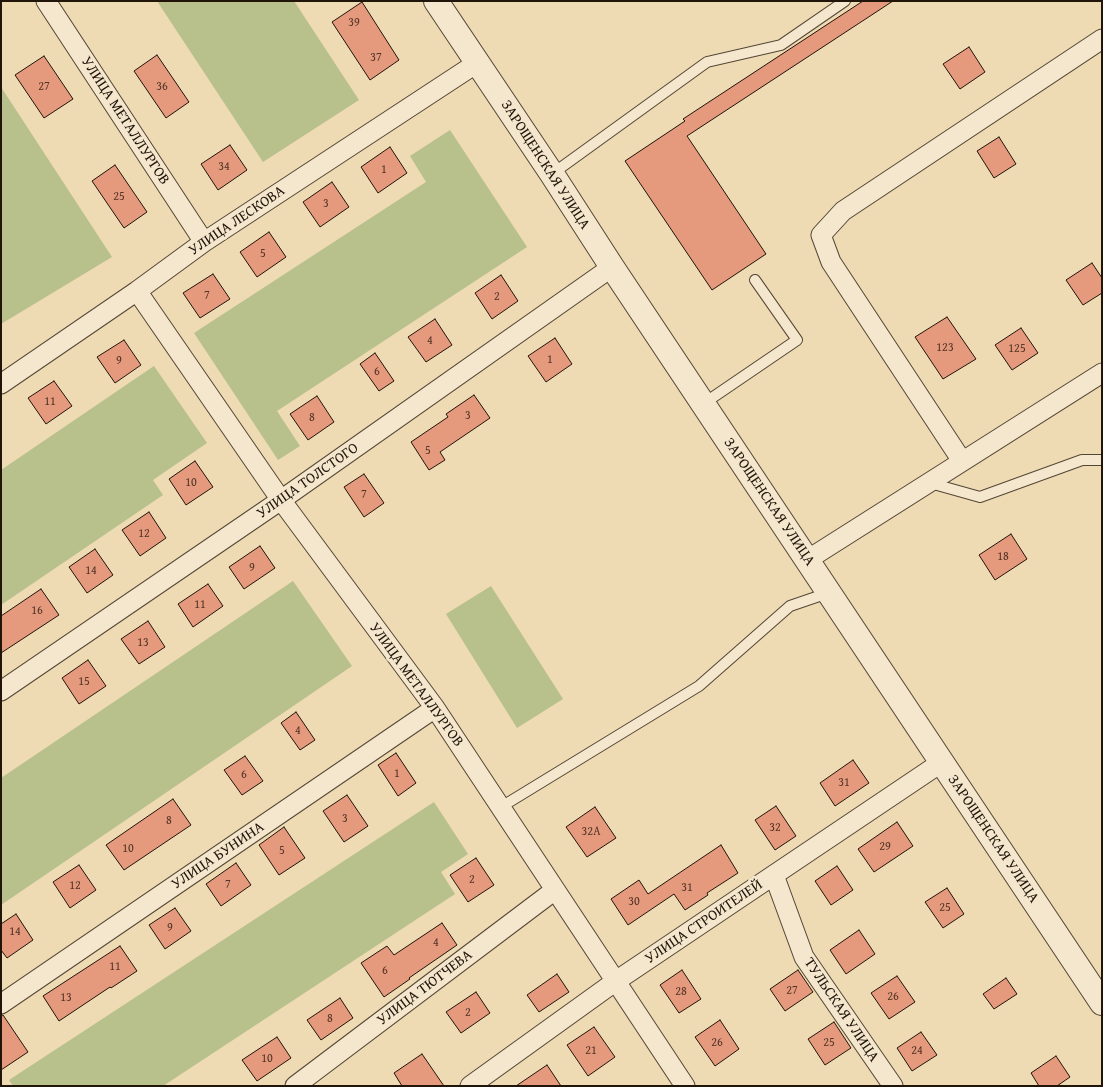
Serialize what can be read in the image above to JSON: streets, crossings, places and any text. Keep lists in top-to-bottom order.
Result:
{
  "streets": {
    "street": [
      "УЛИЦА МЕТАЛЛУРГОВ",
      "ЗАРОЩЕНСКАЯ УЛИЦА",
      "УЛИЦА ЛЕСКОВА",
      "УЛИЦА ТОЛСТОГО",
      "УЛИЦА БУНИНА",
      "УЛИЦА СТРОИТЕЛЕЙ",
      "УЛИЦА ТЮТЧЕВА",
      "ТУЛЬСКАЯ УЛИЦА"
    ]
  },
  "crossings": [
    ["УЛИЦА МЕТАЛЛУРГОВ", "УЛИЦА ЛЕСКОВА"],
    ["УЛИЦА МЕТАЛЛУРГОВ", "УЛИЦА ТОЛСТОГО"],
    ["УЛИЦА МЕТАЛЛУРГОВ", "УЛИЦА БУНИНА"],
    ["УЛИЦА МЕТАЛЛУРГОВ", "УЛИЦА СТРОИТЕЛЕЙ"],
    ["УЛИЦА МЕТАЛЛУРГОВ", "УЛИЦА ТЮТЧЕВА"],
    ["ЗАРОЩЕНСКАЯ УЛИЦА", "УЛИЦА ЛЕСКОВА"],
    ["ЗАРОЩЕНСКАЯ УЛИЦА", "УЛИЦА ТОЛСТОГО"],
    ["ЗАРОЩЕНСКАЯ УЛИЦА", "УЛИЦА СТРОИТЕЛЕЙ"],
    ["УЛИЦА СТРОИТЕЛЕЙ", "ТУЛЬСКАЯ УЛИЦА"]
  ],
  "house_numbers": [
    "39",
    "37",
    "27",
    "36",
    "34",
    "1",
    "25",
    "3",
    "5",
    "7",
    "2",
    "4",
    "123",
    "125",
    "1",
    "9",
    "6",
    "11",
    "3",
    "8",
    "5",
    "10",
    "7",
    "12",
    "18",
    "9",
    "14",
    "11",
    "16",
    "13",
    "15",
    "4",
    "1",
    "6",
    "31",
    "3",
    "8",
    "32",
    "32А",
    "29",
    "10",
    "5",
    "2",
    "7",
    "12",
    "31",
    "30",
    "25",
    "9",
    "14",
    "4",
    "11",
    "6",
    "27",
    "28",
    "26",
    "13",
    "2",
    "8",
    "26",
    "25",
    "21",
    "24",
    "10"
  ]
}
